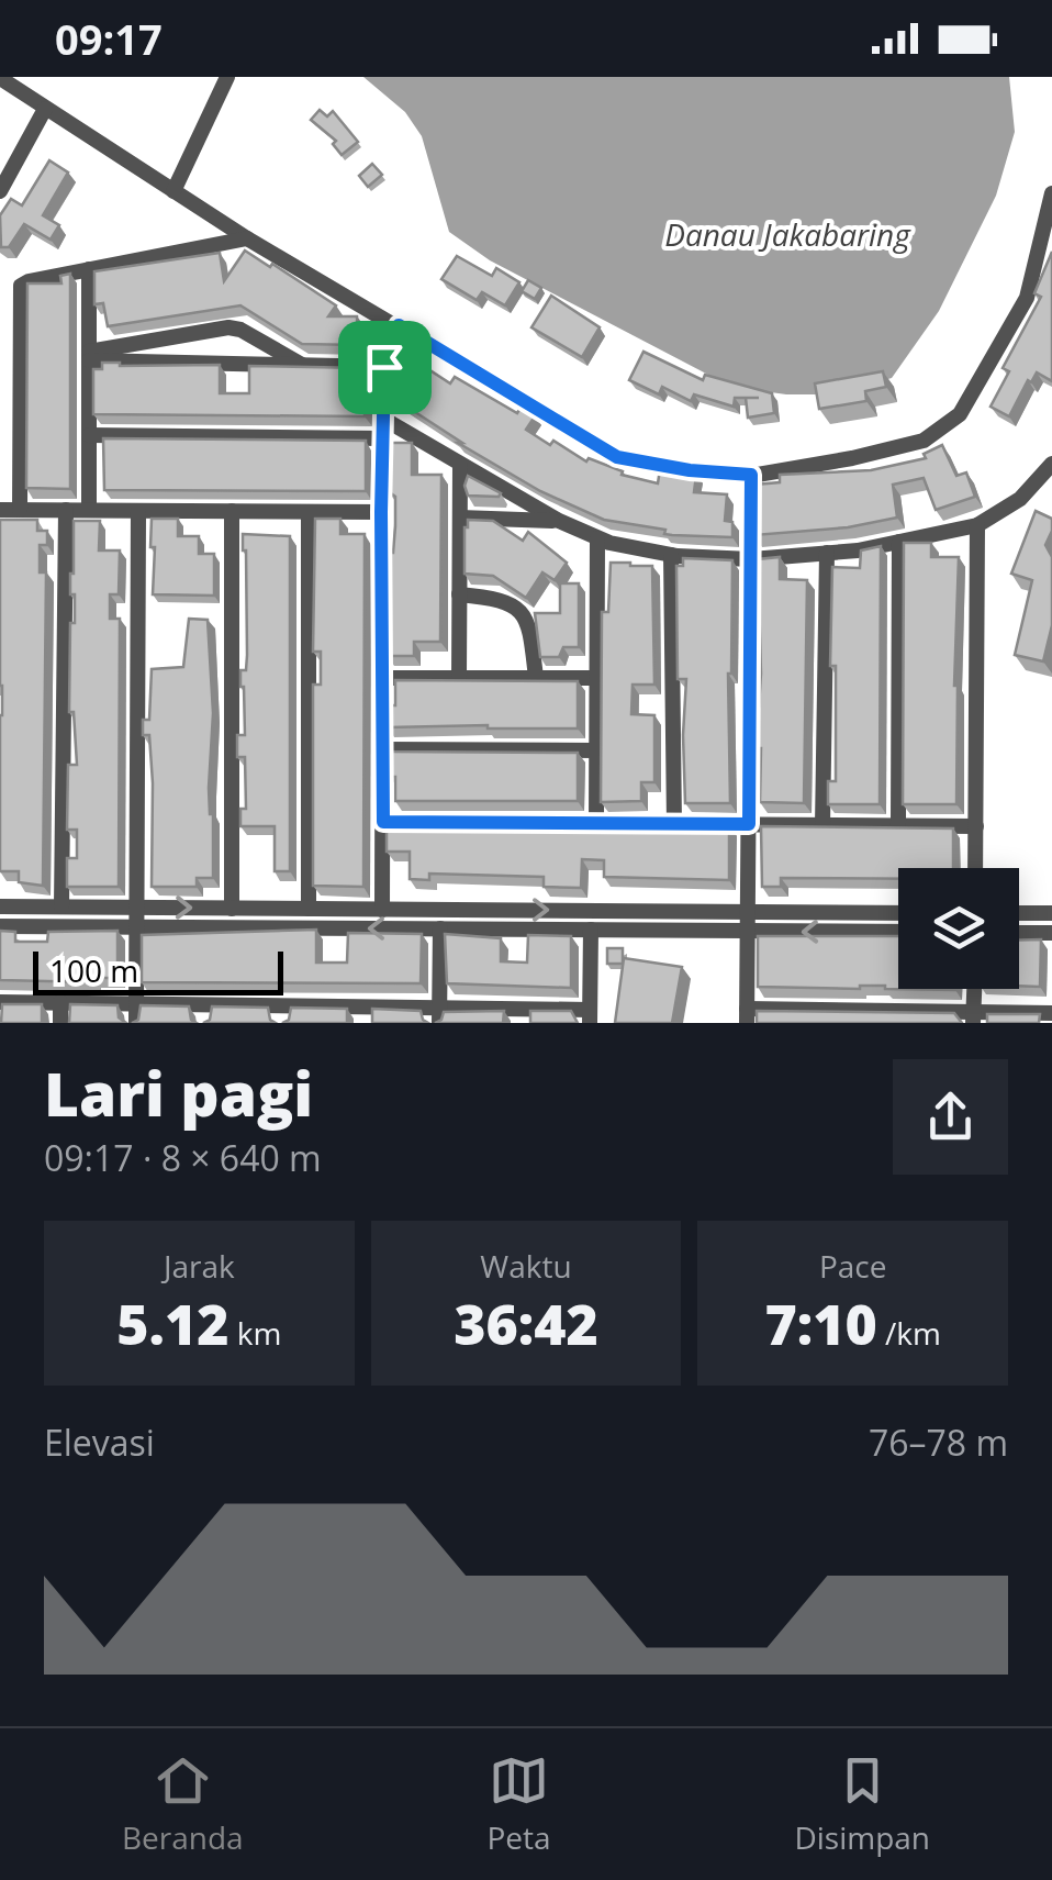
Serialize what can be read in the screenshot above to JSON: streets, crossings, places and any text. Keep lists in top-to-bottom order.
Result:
{
  "water": ["Danau Jakabaring"],
  "scale_bar": "100 m",
  "page": {
    "status": "09:17",
    "scale": "100 m",
    "heading": ["Lari pagi", "09:17 · 8 × 640 m"],
    "stats": [
      ["Jarak", "5.12 km"],
      ["Waktu", "36:42"],
      ["Pace", "7:10 /km"]
    ],
    "chart": ["Elevasi", "76–78 m"],
    "tabs": ["Beranda", "Peta", "Disimpan"]
  }
}
